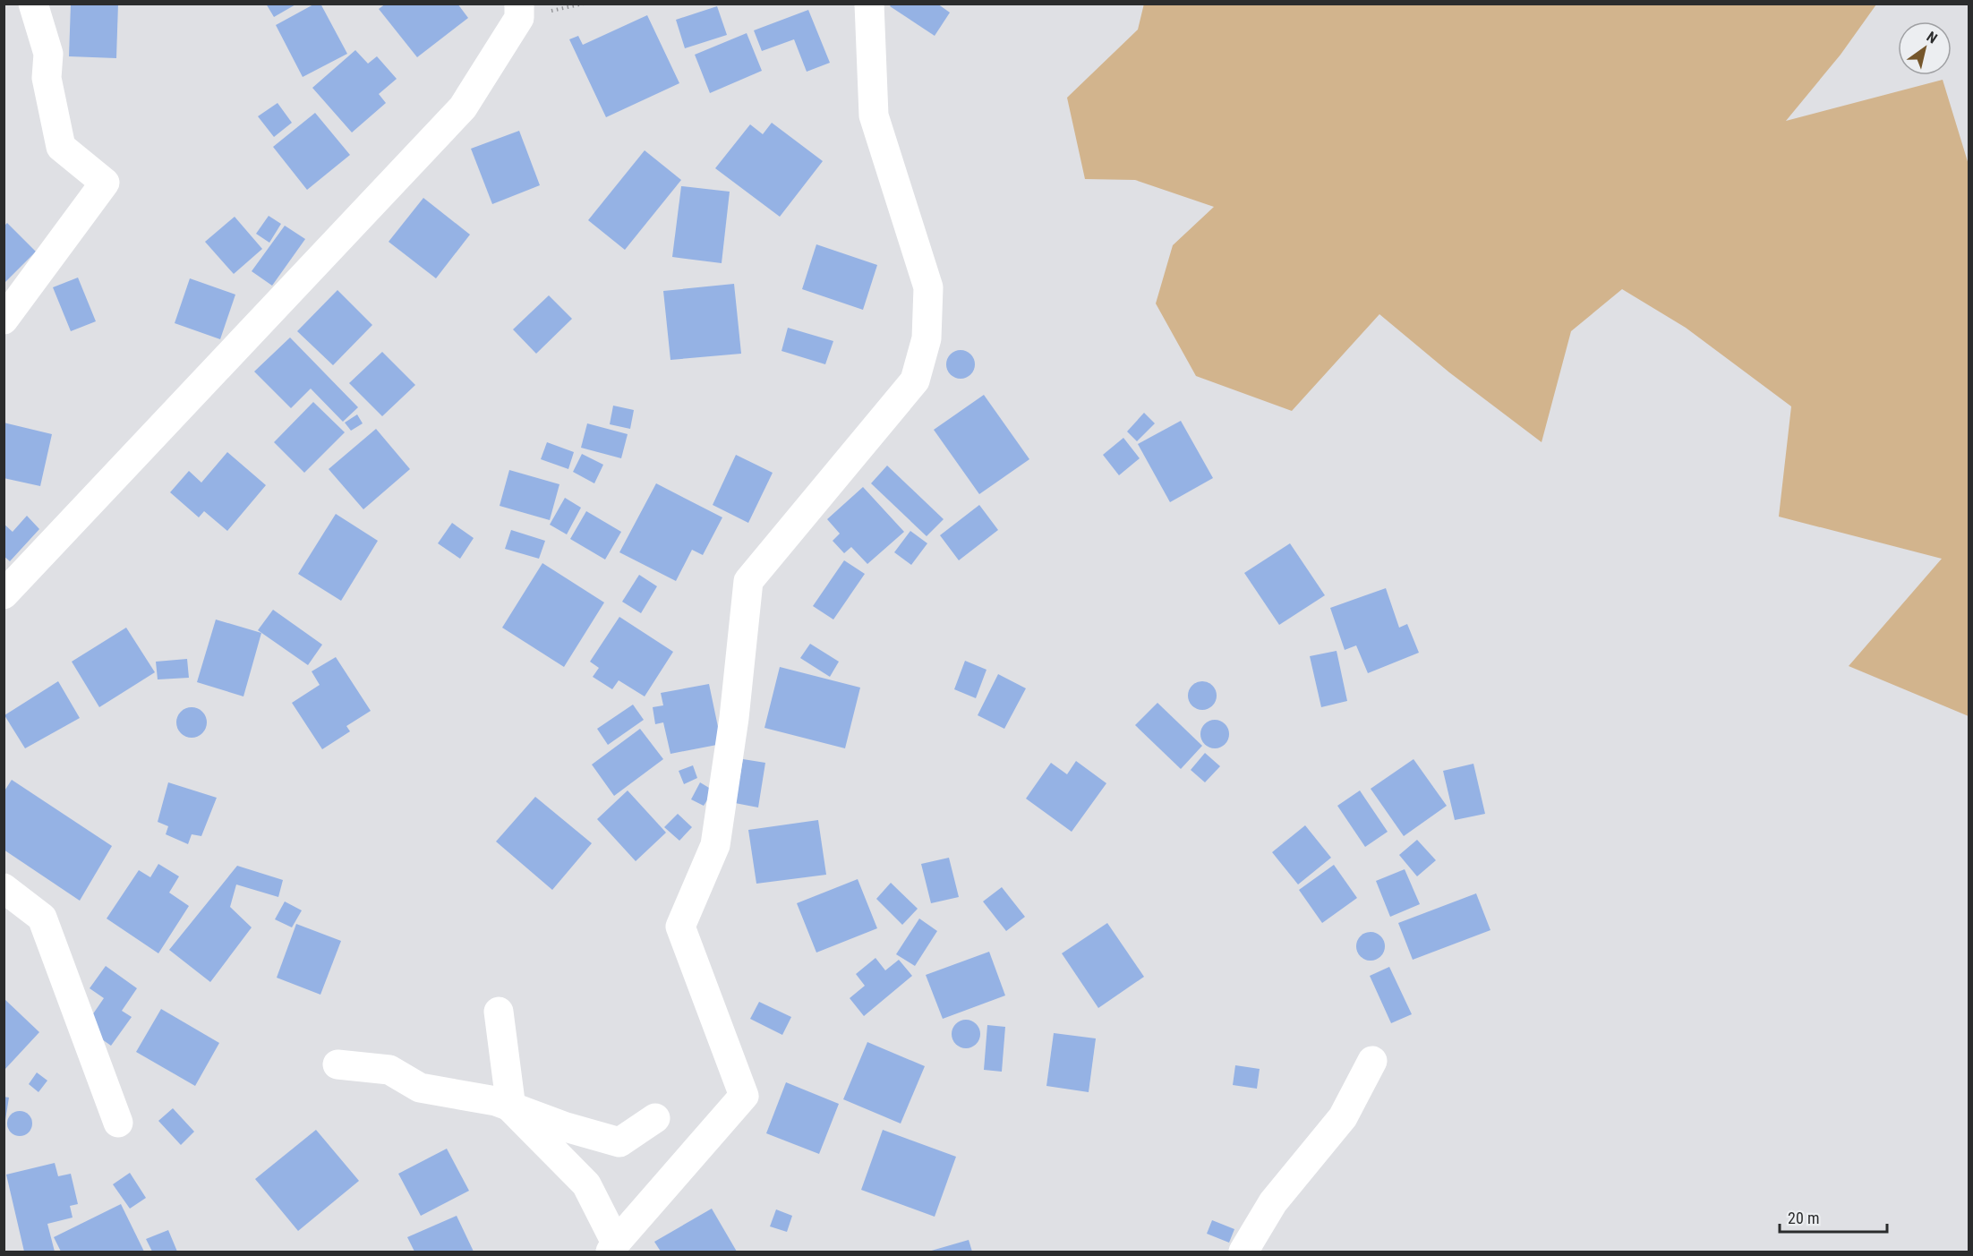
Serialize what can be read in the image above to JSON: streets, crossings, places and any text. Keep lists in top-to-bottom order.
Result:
{
  "scale_bar": "20 m",
  "north": "top right"
}
